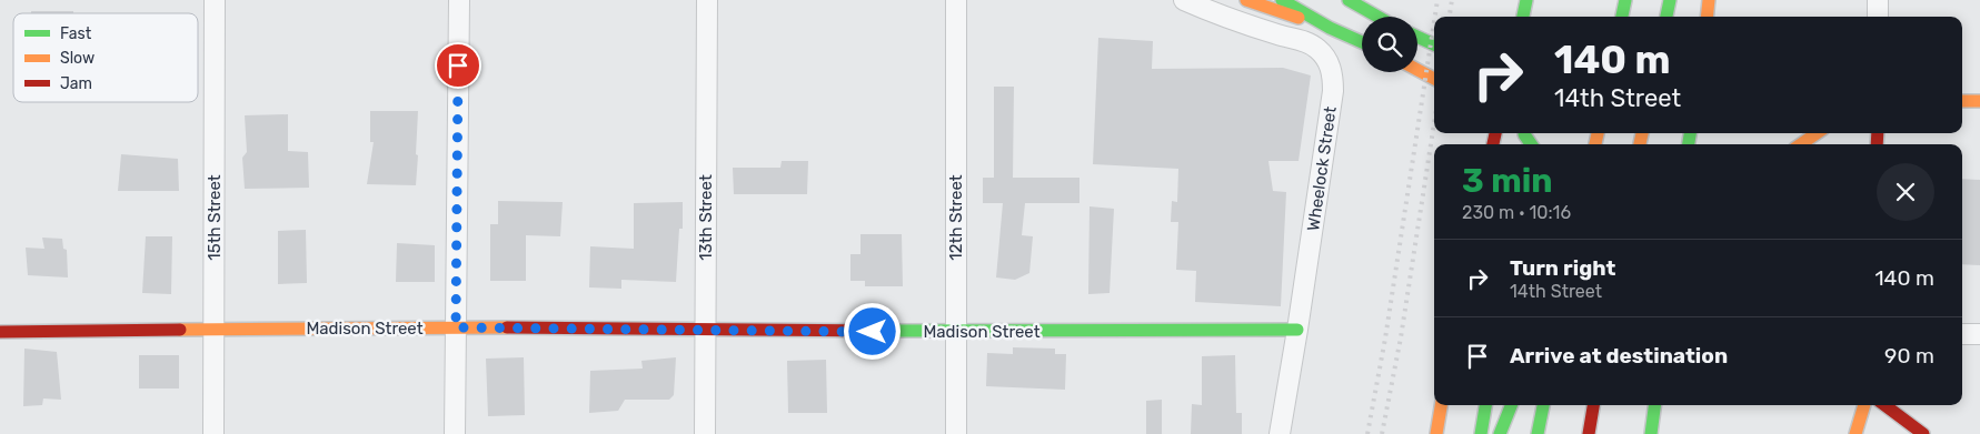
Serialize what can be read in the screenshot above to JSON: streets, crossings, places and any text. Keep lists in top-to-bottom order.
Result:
{
  "streets": {
    "main road": ["Madison Street"],
    "street": [
      "Wheelock Street",
      "15th Street",
      "13th Street",
      "12th Street"
    ]
  },
  "crossings": [
    ["Wheelock Street", "Madison Street"],
    ["15th Street", "Madison Street"],
    ["13th Street", "Madison Street"],
    ["12th Street", "Madison Street"]
  ],
  "legend": ["Fast", "Slow", "Jam"],
  "page": {
    "turn": ["140 m", "14th Street"],
    "heading": ["3 min", "230 m · 10:16"],
    "list": [
      {
        "name": "Turn right",
        "note": "14th Street",
        "value": "140 m"
      },
      {
        "name": "Arrive at destination",
        "value": "90 m"
      }
    ]
  }
}
